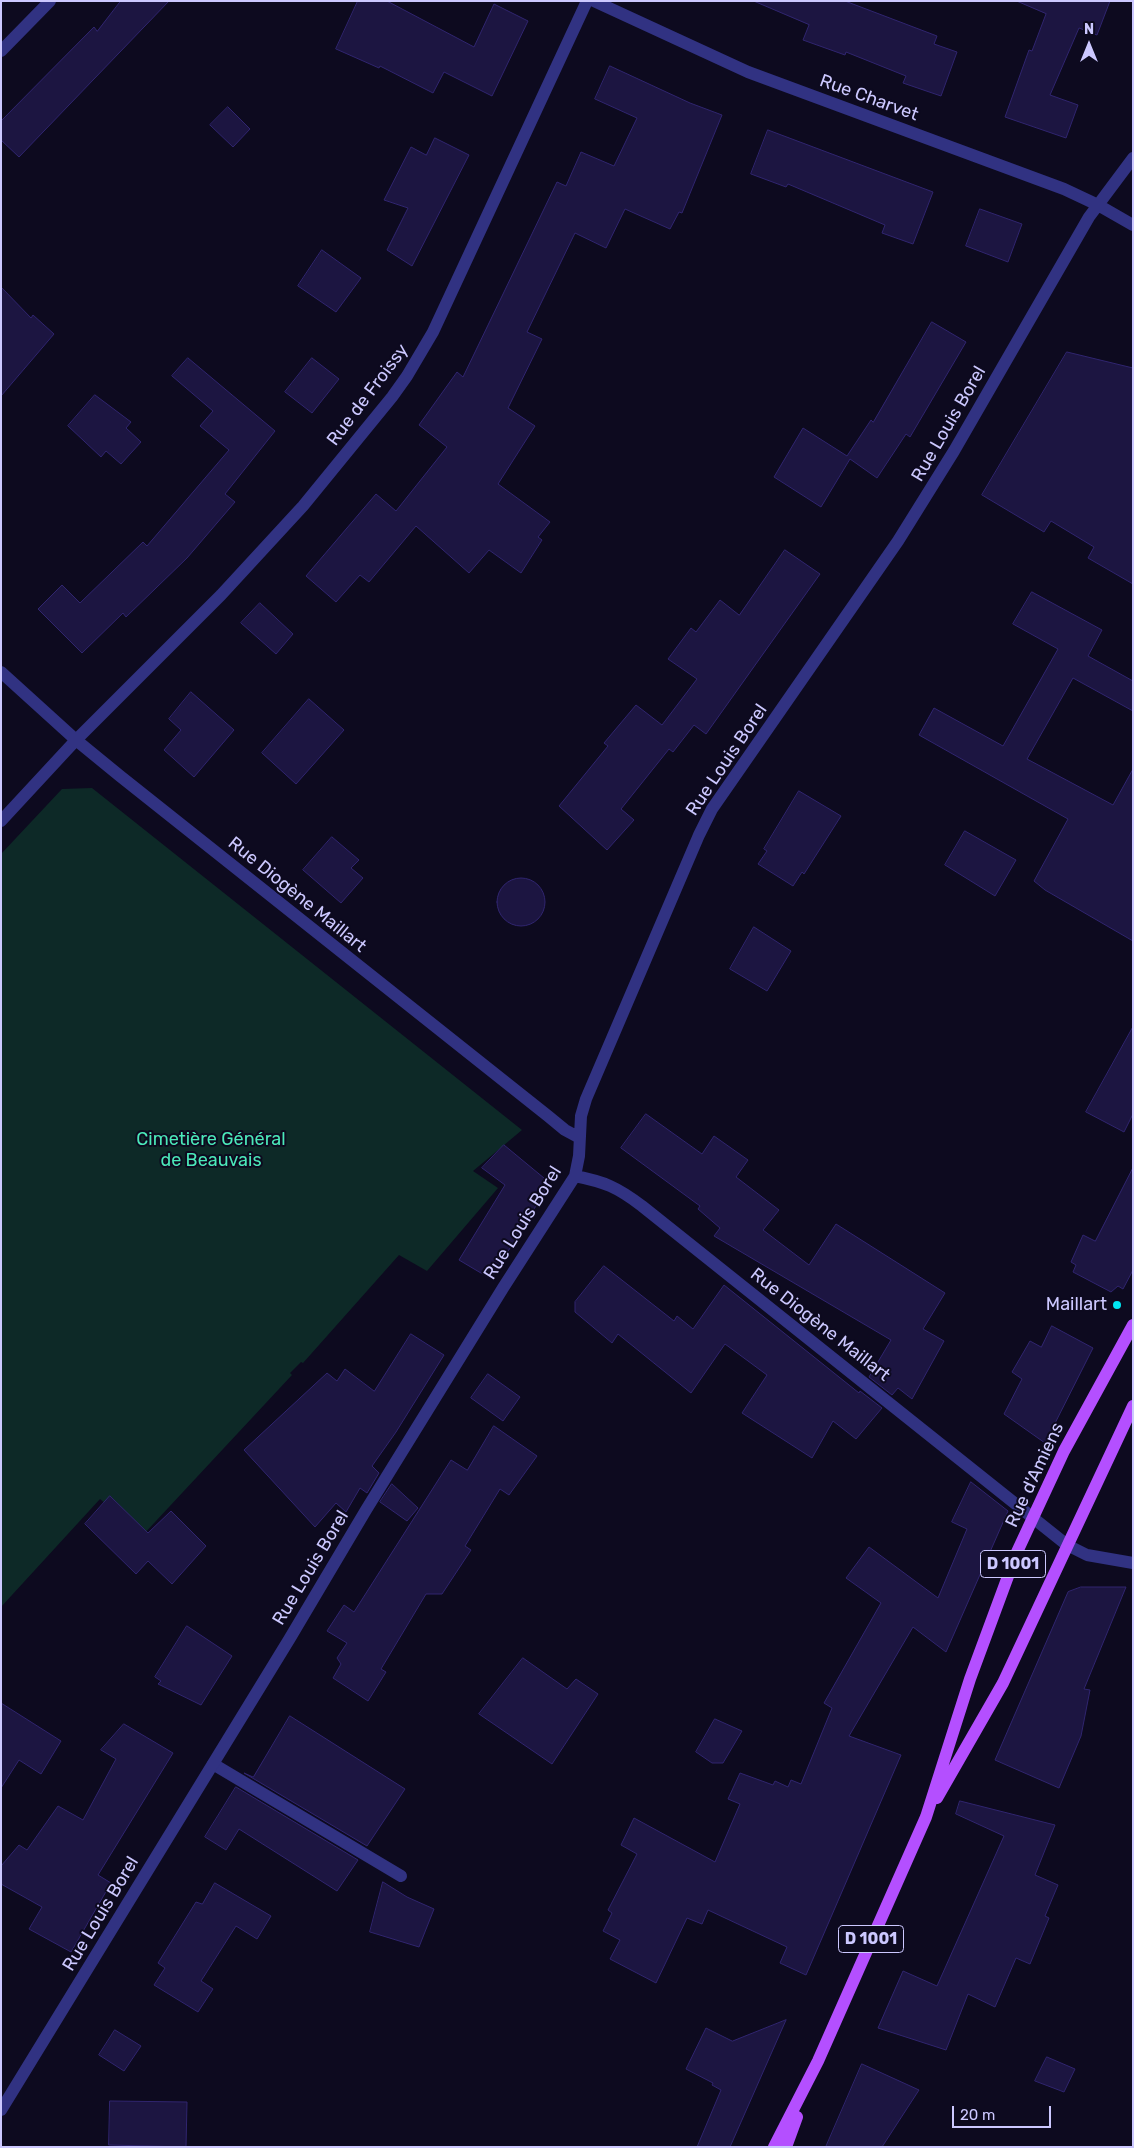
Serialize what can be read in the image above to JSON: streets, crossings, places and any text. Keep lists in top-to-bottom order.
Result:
{
  "streets": {
    "main road": ["Rue d'Amiens", "D 1001"],
    "street": [
      "Rue Charvet",
      "Rue de Froissy",
      "Rue Louis Borel",
      "Rue Diogène Maillart"
    ]
  },
  "crossings": [
    ["Rue Charvet", "Rue Louis Borel"],
    ["Rue de Froissy", "Rue Diogène Maillart"],
    ["Rue Louis Borel", "Rue Diogène Maillart"],
    ["Rue Diogène Maillart", "Rue d'Amiens"]
  ],
  "parks": ["Cimetière Général de Beauvais"],
  "places": ["Maillart"],
  "scale_bar": "20 m",
  "north": "top"
}
